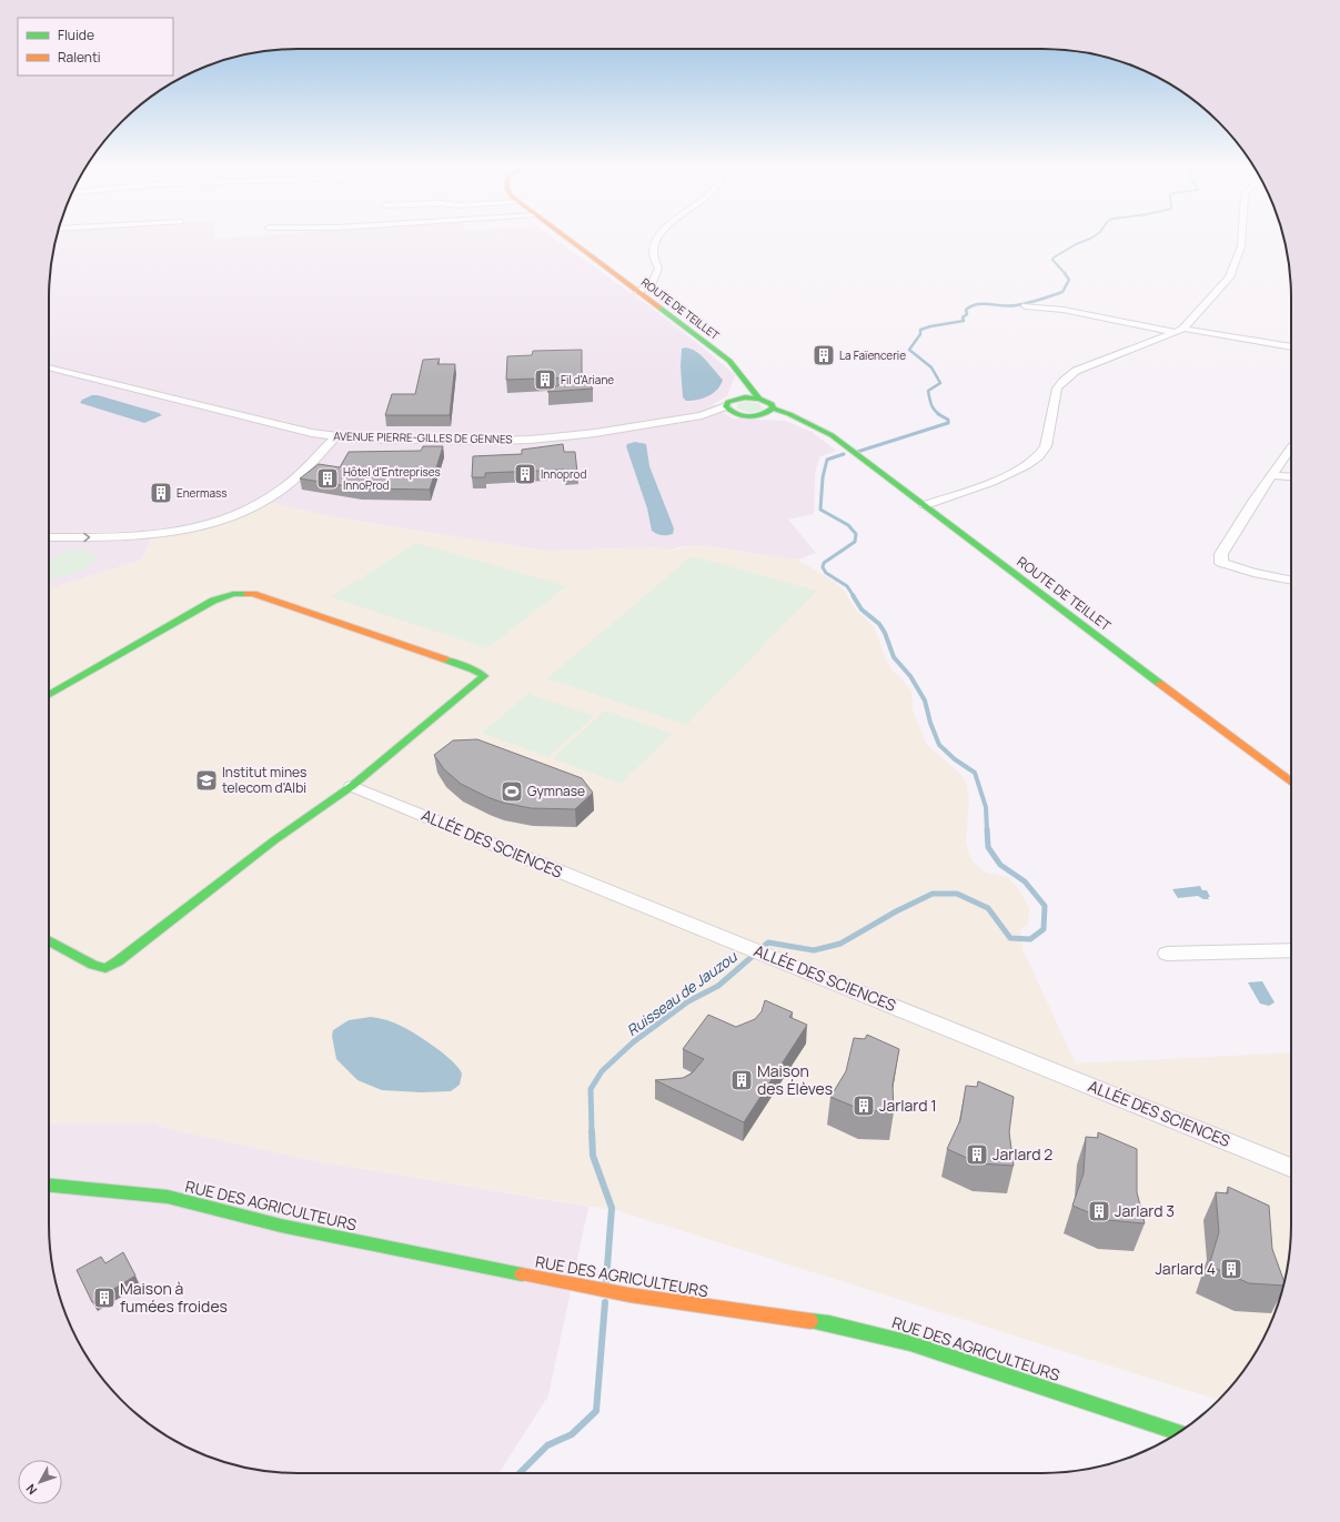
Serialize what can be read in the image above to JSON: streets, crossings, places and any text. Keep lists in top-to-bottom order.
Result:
{
  "streets": {
    "main road": ["ROUTE DE TEILLET", "RUE DES AGRICULTEURS"],
    "street": ["AVENUE PIERRE-GILLES DE GENNES", "ALLÉE DES SCIENCES"]
  },
  "crossings": [
    ["ROUTE DE TEILLET", "AVENUE PIERRE-GILLES DE GENNES"]
  ],
  "water": ["Ruisseau de Jauzou"],
  "places": {
    "building": [
      "La Faïencerie",
      "Fil d'Ariane",
      "Innoprod",
      "Hôtel d'Entreprises InnoProd",
      "Enermass",
      "Maison des Élèves",
      "Jarlard 1",
      "Jarlard 2",
      "Jarlard 3",
      "Jarlard 4",
      "Maison à fumées froides"
    ],
    "school or university": ["Institut mines telecom d'Albi"],
    "sports": ["Gymnase"]
  },
  "legend": ["Fluide", "Ralenti"],
  "north": "bottom left"
}
